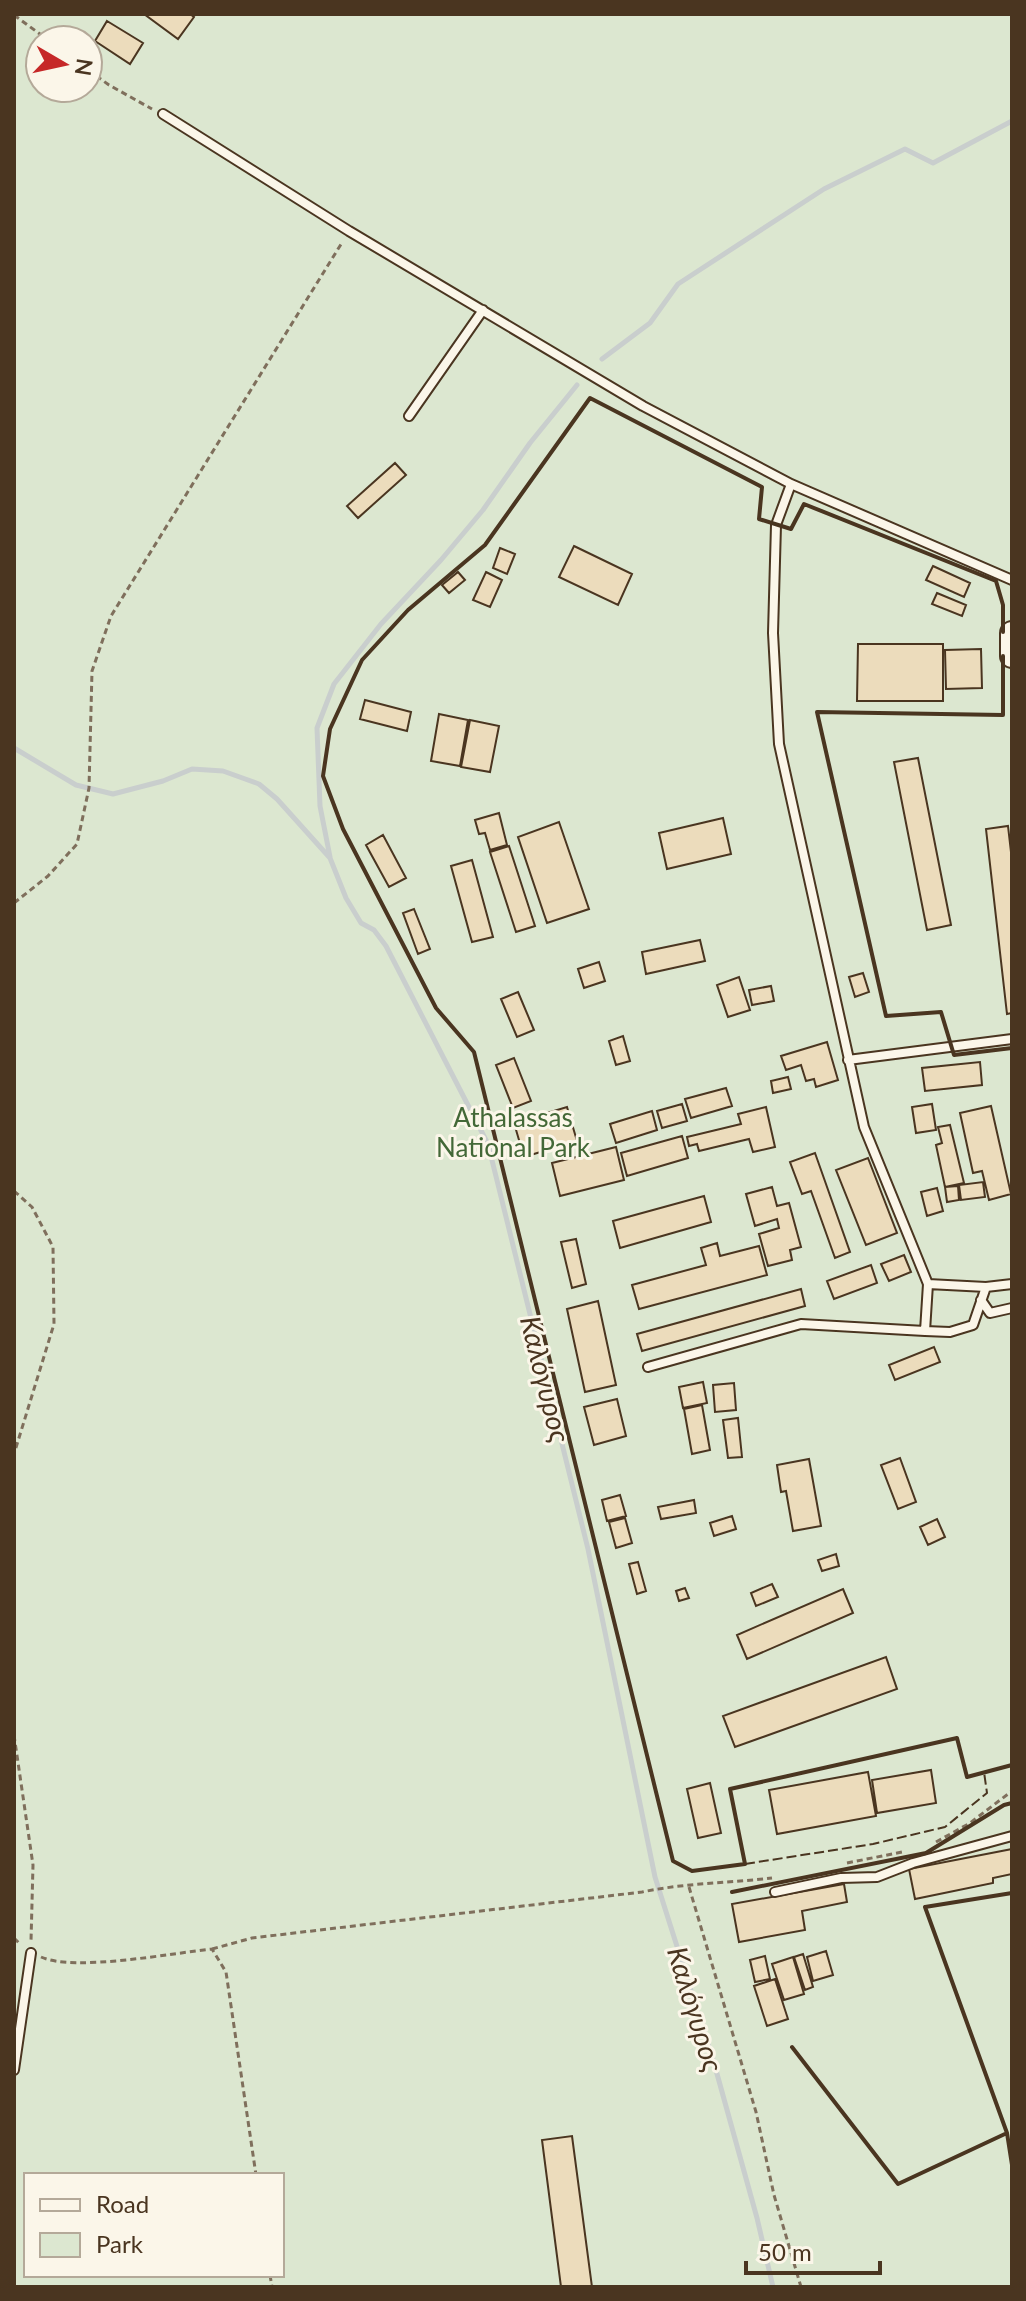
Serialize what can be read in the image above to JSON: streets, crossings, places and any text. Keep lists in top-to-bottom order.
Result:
{
  "water": ["Καλόγυρος"],
  "parks": ["Athalassas National Park"],
  "legend": ["Road", "Park"],
  "scale_bar": "50 m",
  "north": "right"
}
